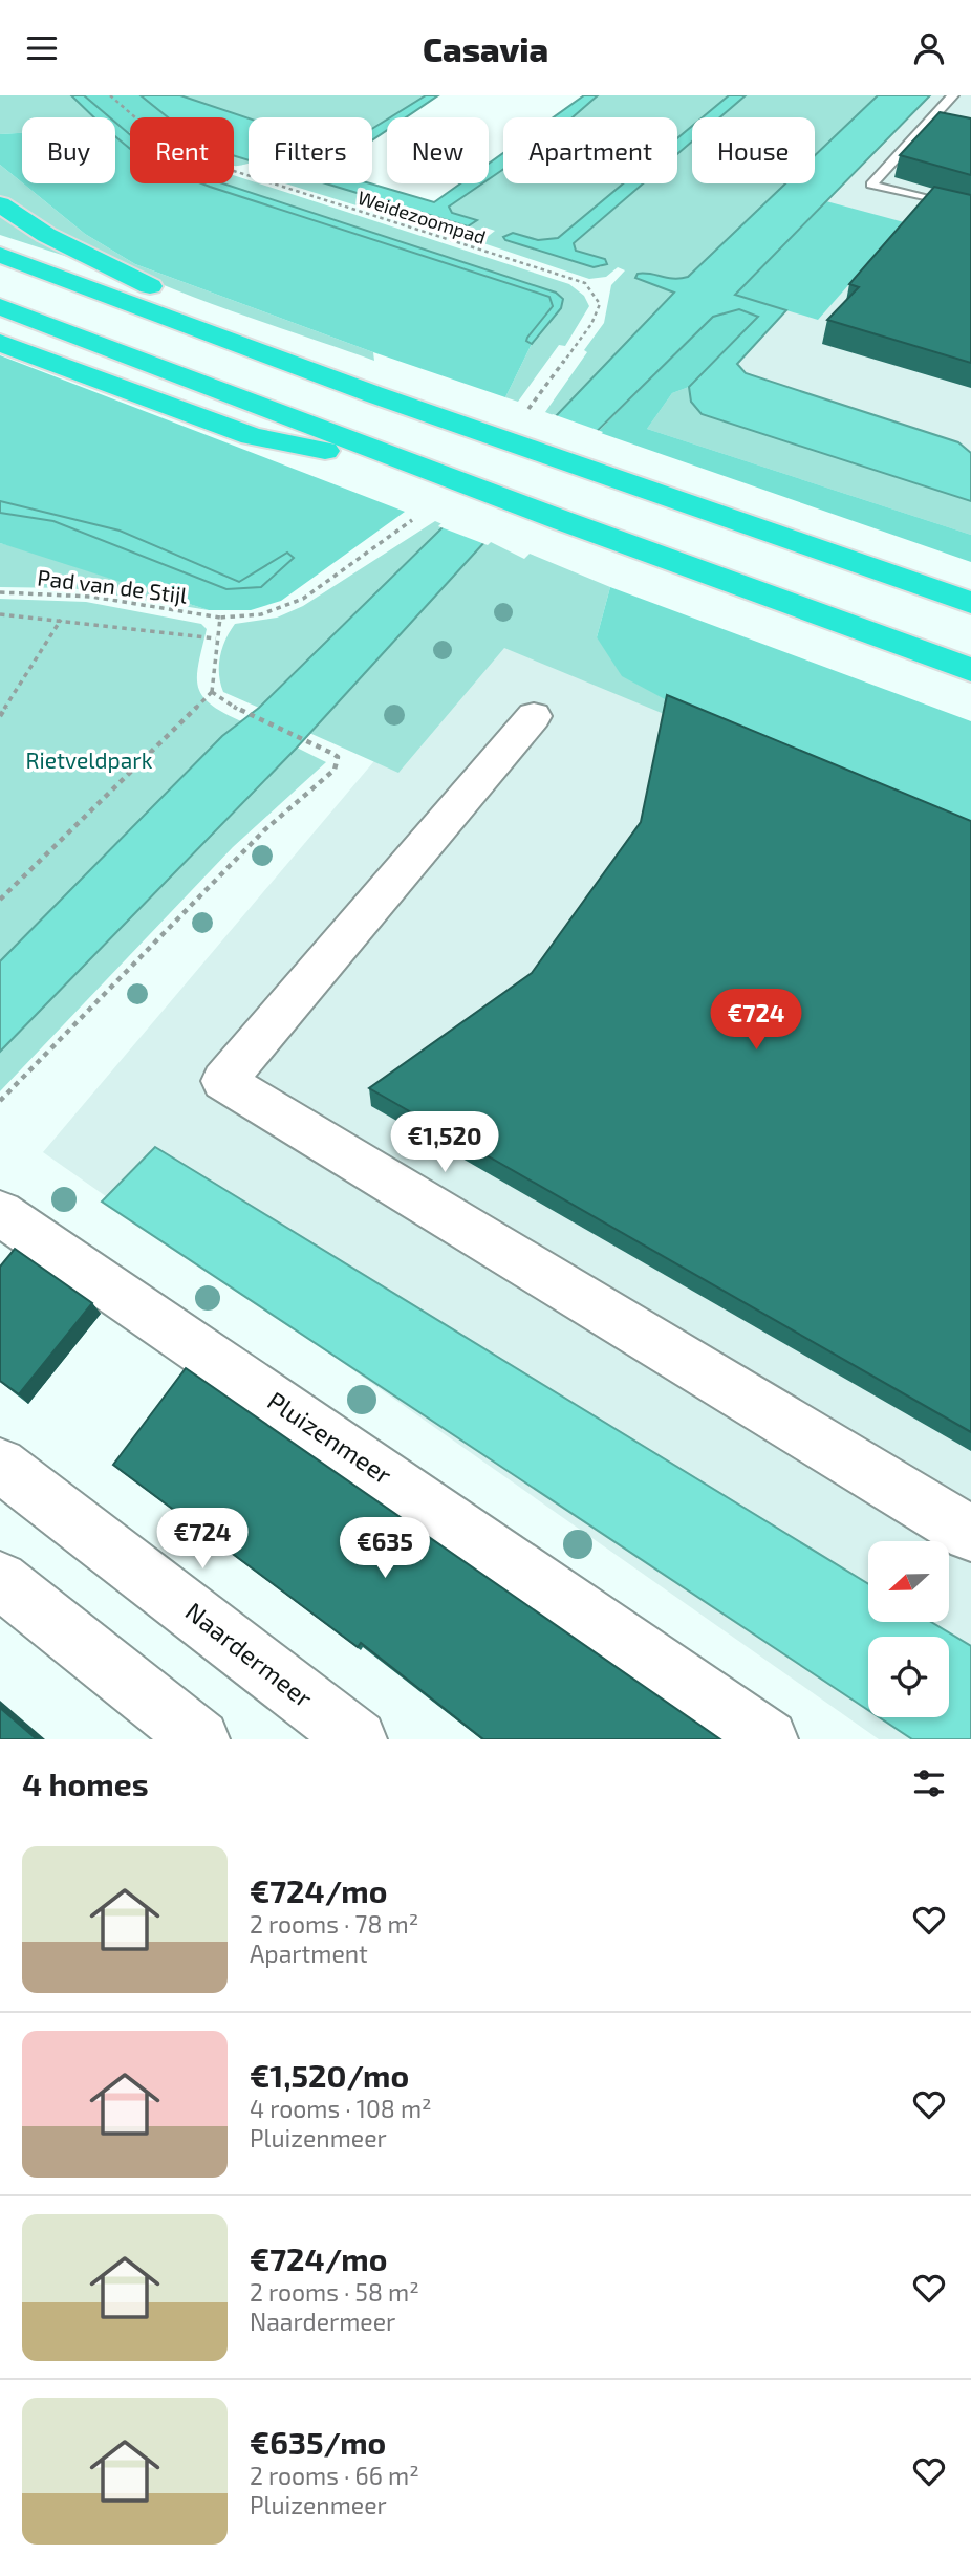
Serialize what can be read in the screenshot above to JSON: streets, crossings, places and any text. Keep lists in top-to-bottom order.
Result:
{
  "streets": {
    "street": ["Pluizenmeer", "Naardermeer"],
    "path": ["Weidezoompad", "Pad van de Stijl"]
  },
  "parks": ["Rietveldpark"],
  "north": "left",
  "page": {
    "header": "Casavia",
    "chip": [
      "Buy",
      "Rent",
      "Filters",
      "New",
      "Apartment",
      "House"
    ],
    "price": [
      "€724",
      "€1,520",
      "€724",
      "€635"
    ],
    "heading": "4 homes",
    "list": [
      {
        "name": "€724/mo",
        "note": "2 rooms · 78 m² · Apartment"
      },
      {
        "name": "€1,520/mo",
        "note": "4 rooms · 108 m² · Pluizenmeer"
      },
      {
        "name": "€724/mo",
        "note": "2 rooms · 58 m² · Naardermeer"
      },
      {
        "name": "€635/mo",
        "note": "2 rooms · 66 m² · Pluizenmeer"
      }
    ]
  }
}
